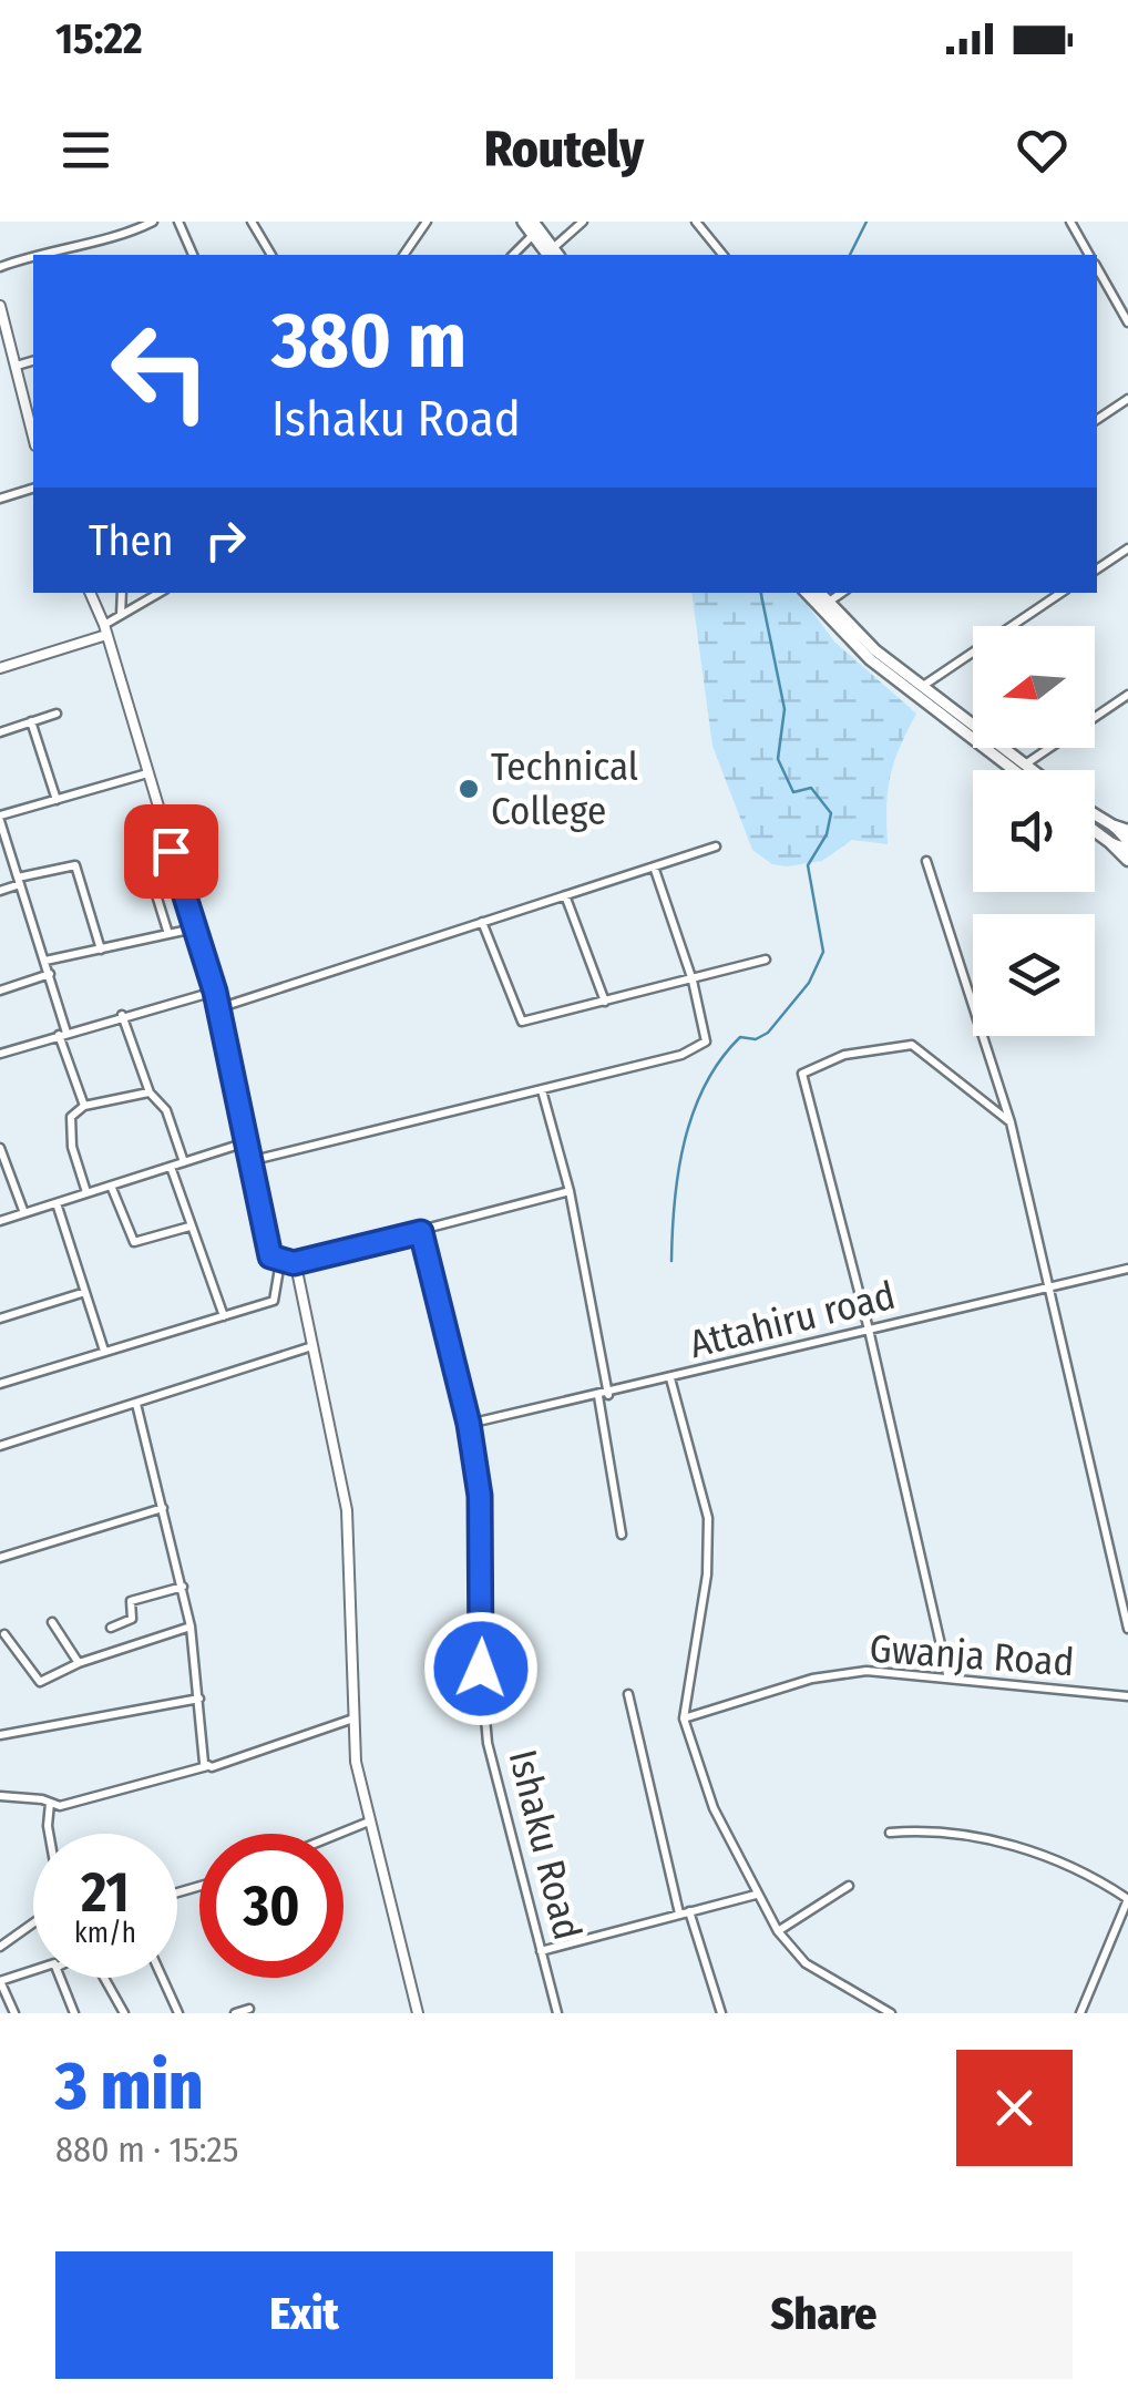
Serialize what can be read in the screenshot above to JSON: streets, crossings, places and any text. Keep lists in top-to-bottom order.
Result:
{
  "streets": {
    "street": ["Attahiru road", "Gwanja Road", "Ishaku Road"]
  },
  "crossings": [
    ["Attahiru road", "Ishaku Road"]
  ],
  "places": ["Technical College"],
  "north": "left",
  "page": {
    "status": "15:22",
    "header": "Routely",
    "turn": ["380 m", "Ishaku Road"],
    "then": "Then",
    "speed": "21 km/h",
    "limit": "30",
    "heading": ["3 min", "880 m · 15:25"],
    "buttons": ["Exit", "Share"]
  }
}
